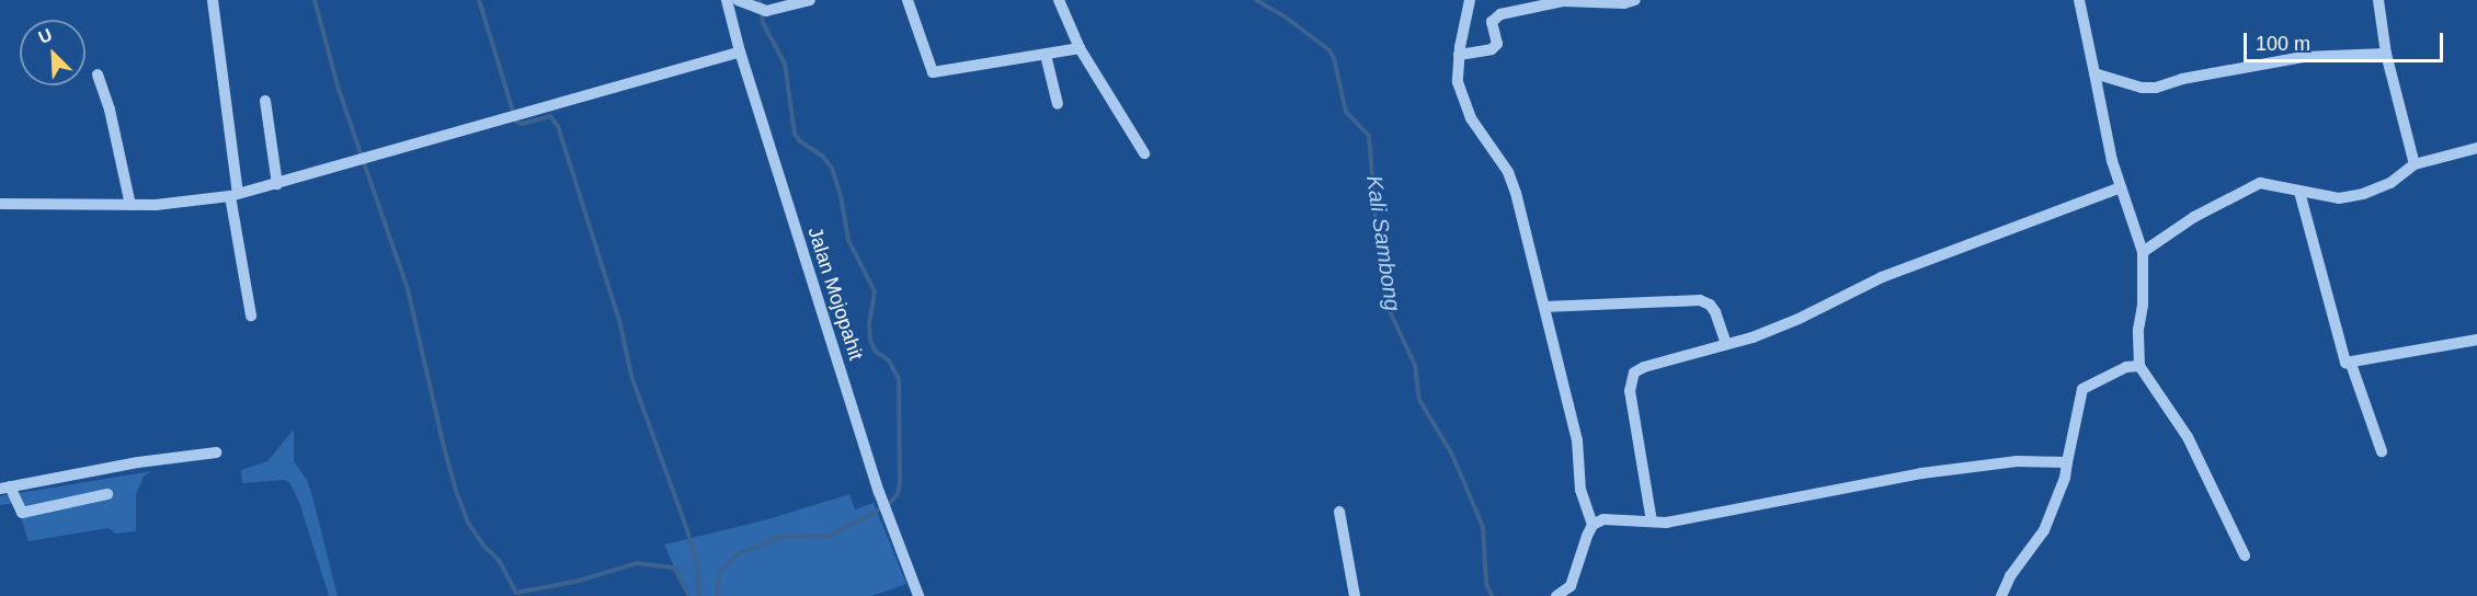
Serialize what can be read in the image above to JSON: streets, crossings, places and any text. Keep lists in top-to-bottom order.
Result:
{
  "streets": {
    "street": ["Jalan Mojopahit"]
  },
  "water": ["Kali Sambong"],
  "scale_bar": "100 m",
  "north": "top left"
}
